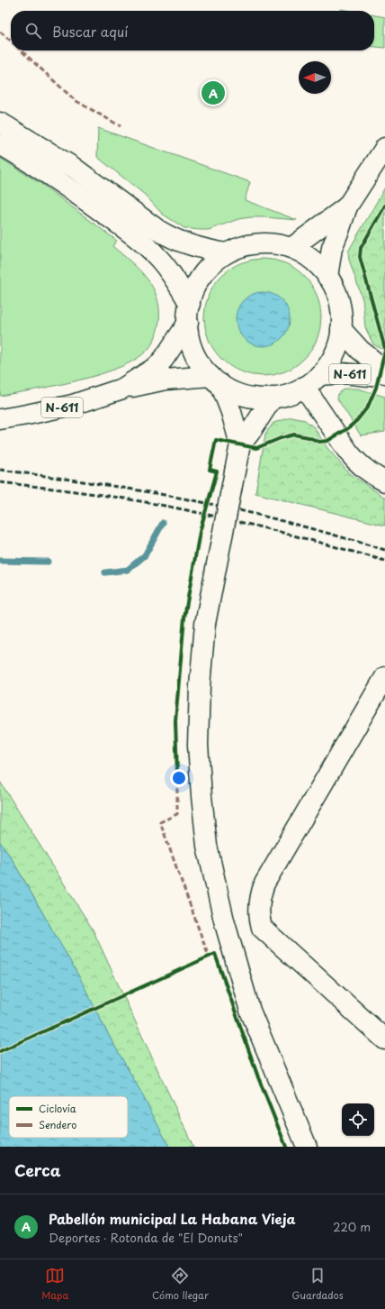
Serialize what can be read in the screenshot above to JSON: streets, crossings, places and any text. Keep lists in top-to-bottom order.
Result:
{
  "streets": {
    "main road": ["N-611"]
  },
  "legend": ["Ciclovía", "Sendero"],
  "north": "left",
  "page": {
    "search": "Buscar aquí",
    "pins": "A",
    "heading": "Cerca",
    "list": [
      {
        "mark": "A",
        "name": "Pabellón municipal La Habana Vieja",
        "note": "Deportes · Rotonda de \"El Donuts\"",
        "value": "220 m"
      }
    ],
    "nav": ["Mapa", "Cómo llegar", "Guardados"]
  }
}
